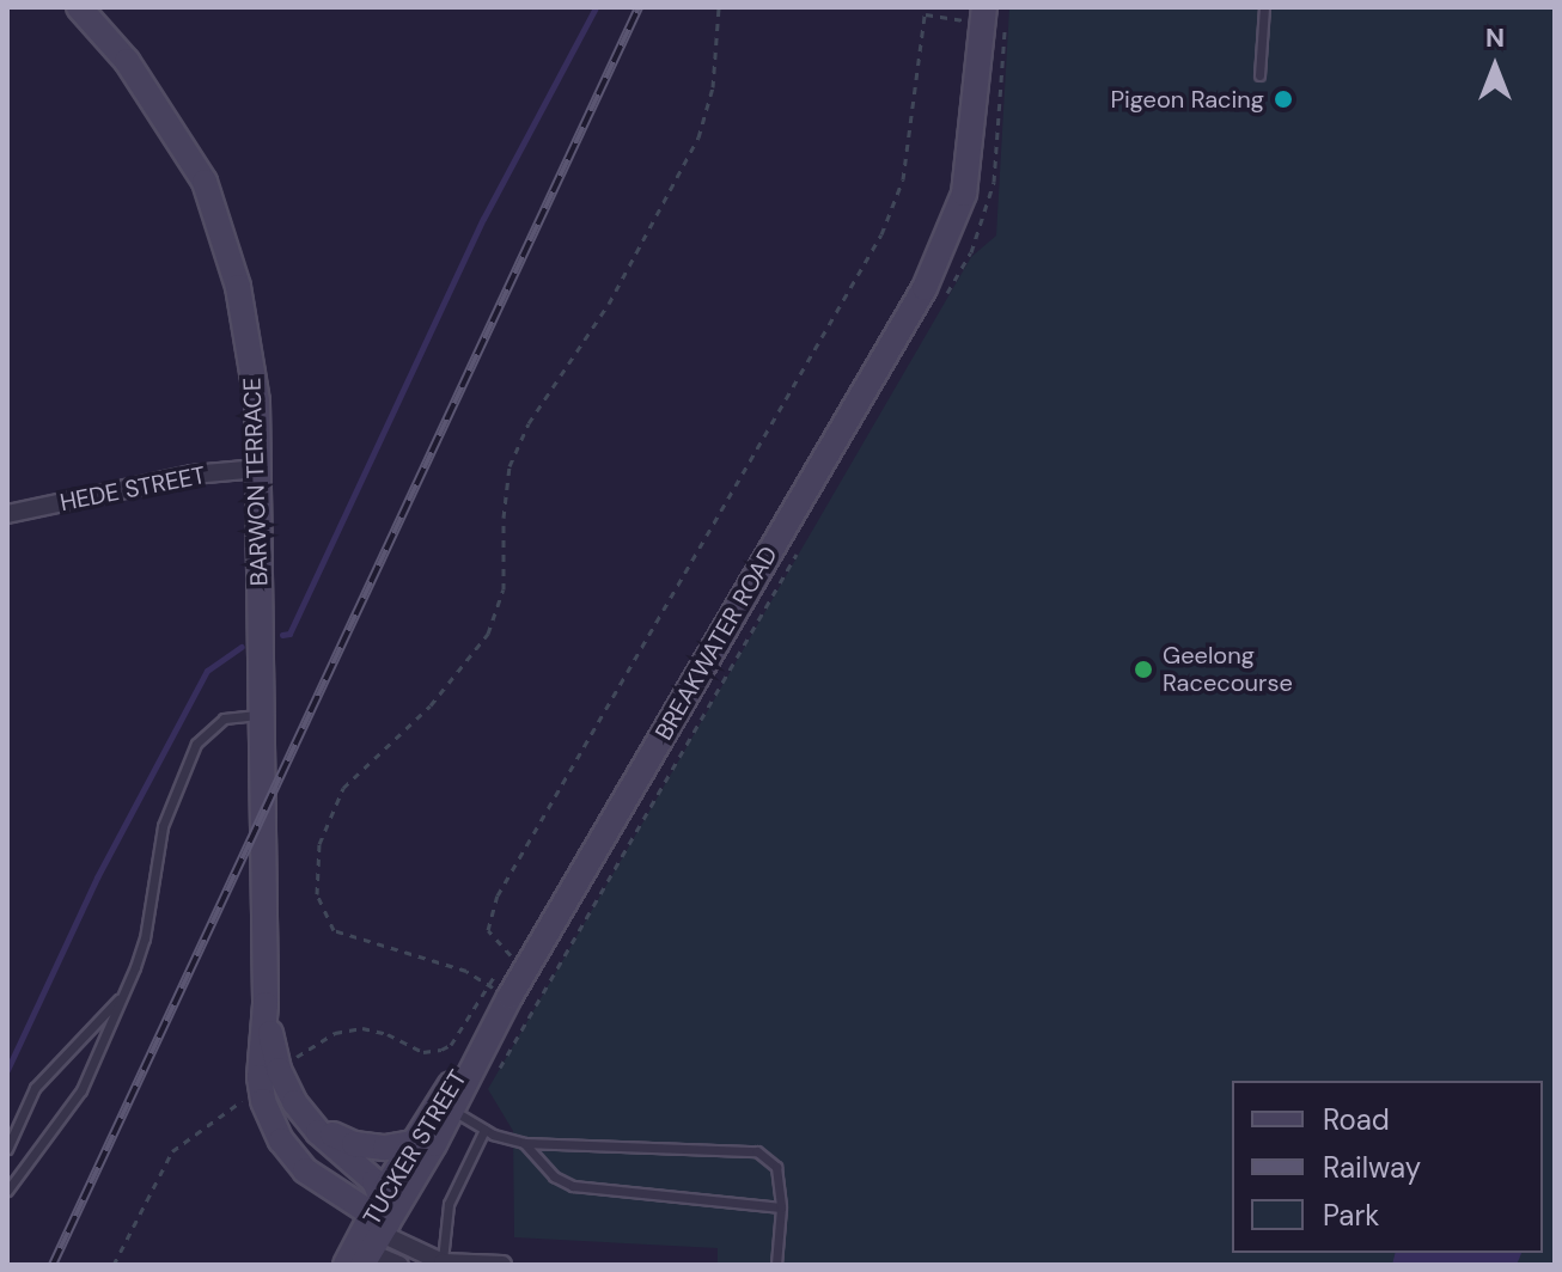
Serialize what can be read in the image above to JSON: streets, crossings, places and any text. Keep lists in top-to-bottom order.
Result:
{
  "streets": {
    "street": [
      "BARWON TERRACE",
      "HEDE STREET",
      "BREAKWATER ROAD",
      "TUCKER STREET"
    ]
  },
  "crossings": [
    ["BARWON TERRACE", "HEDE STREET"],
    ["BARWON TERRACE", "TUCKER STREET"],
    ["BREAKWATER ROAD", "TUCKER STREET"]
  ],
  "places": ["Pigeon Racing", "Geelong Racecourse"],
  "legend": ["Road", "Railway", "Park"],
  "north": "top"
}
